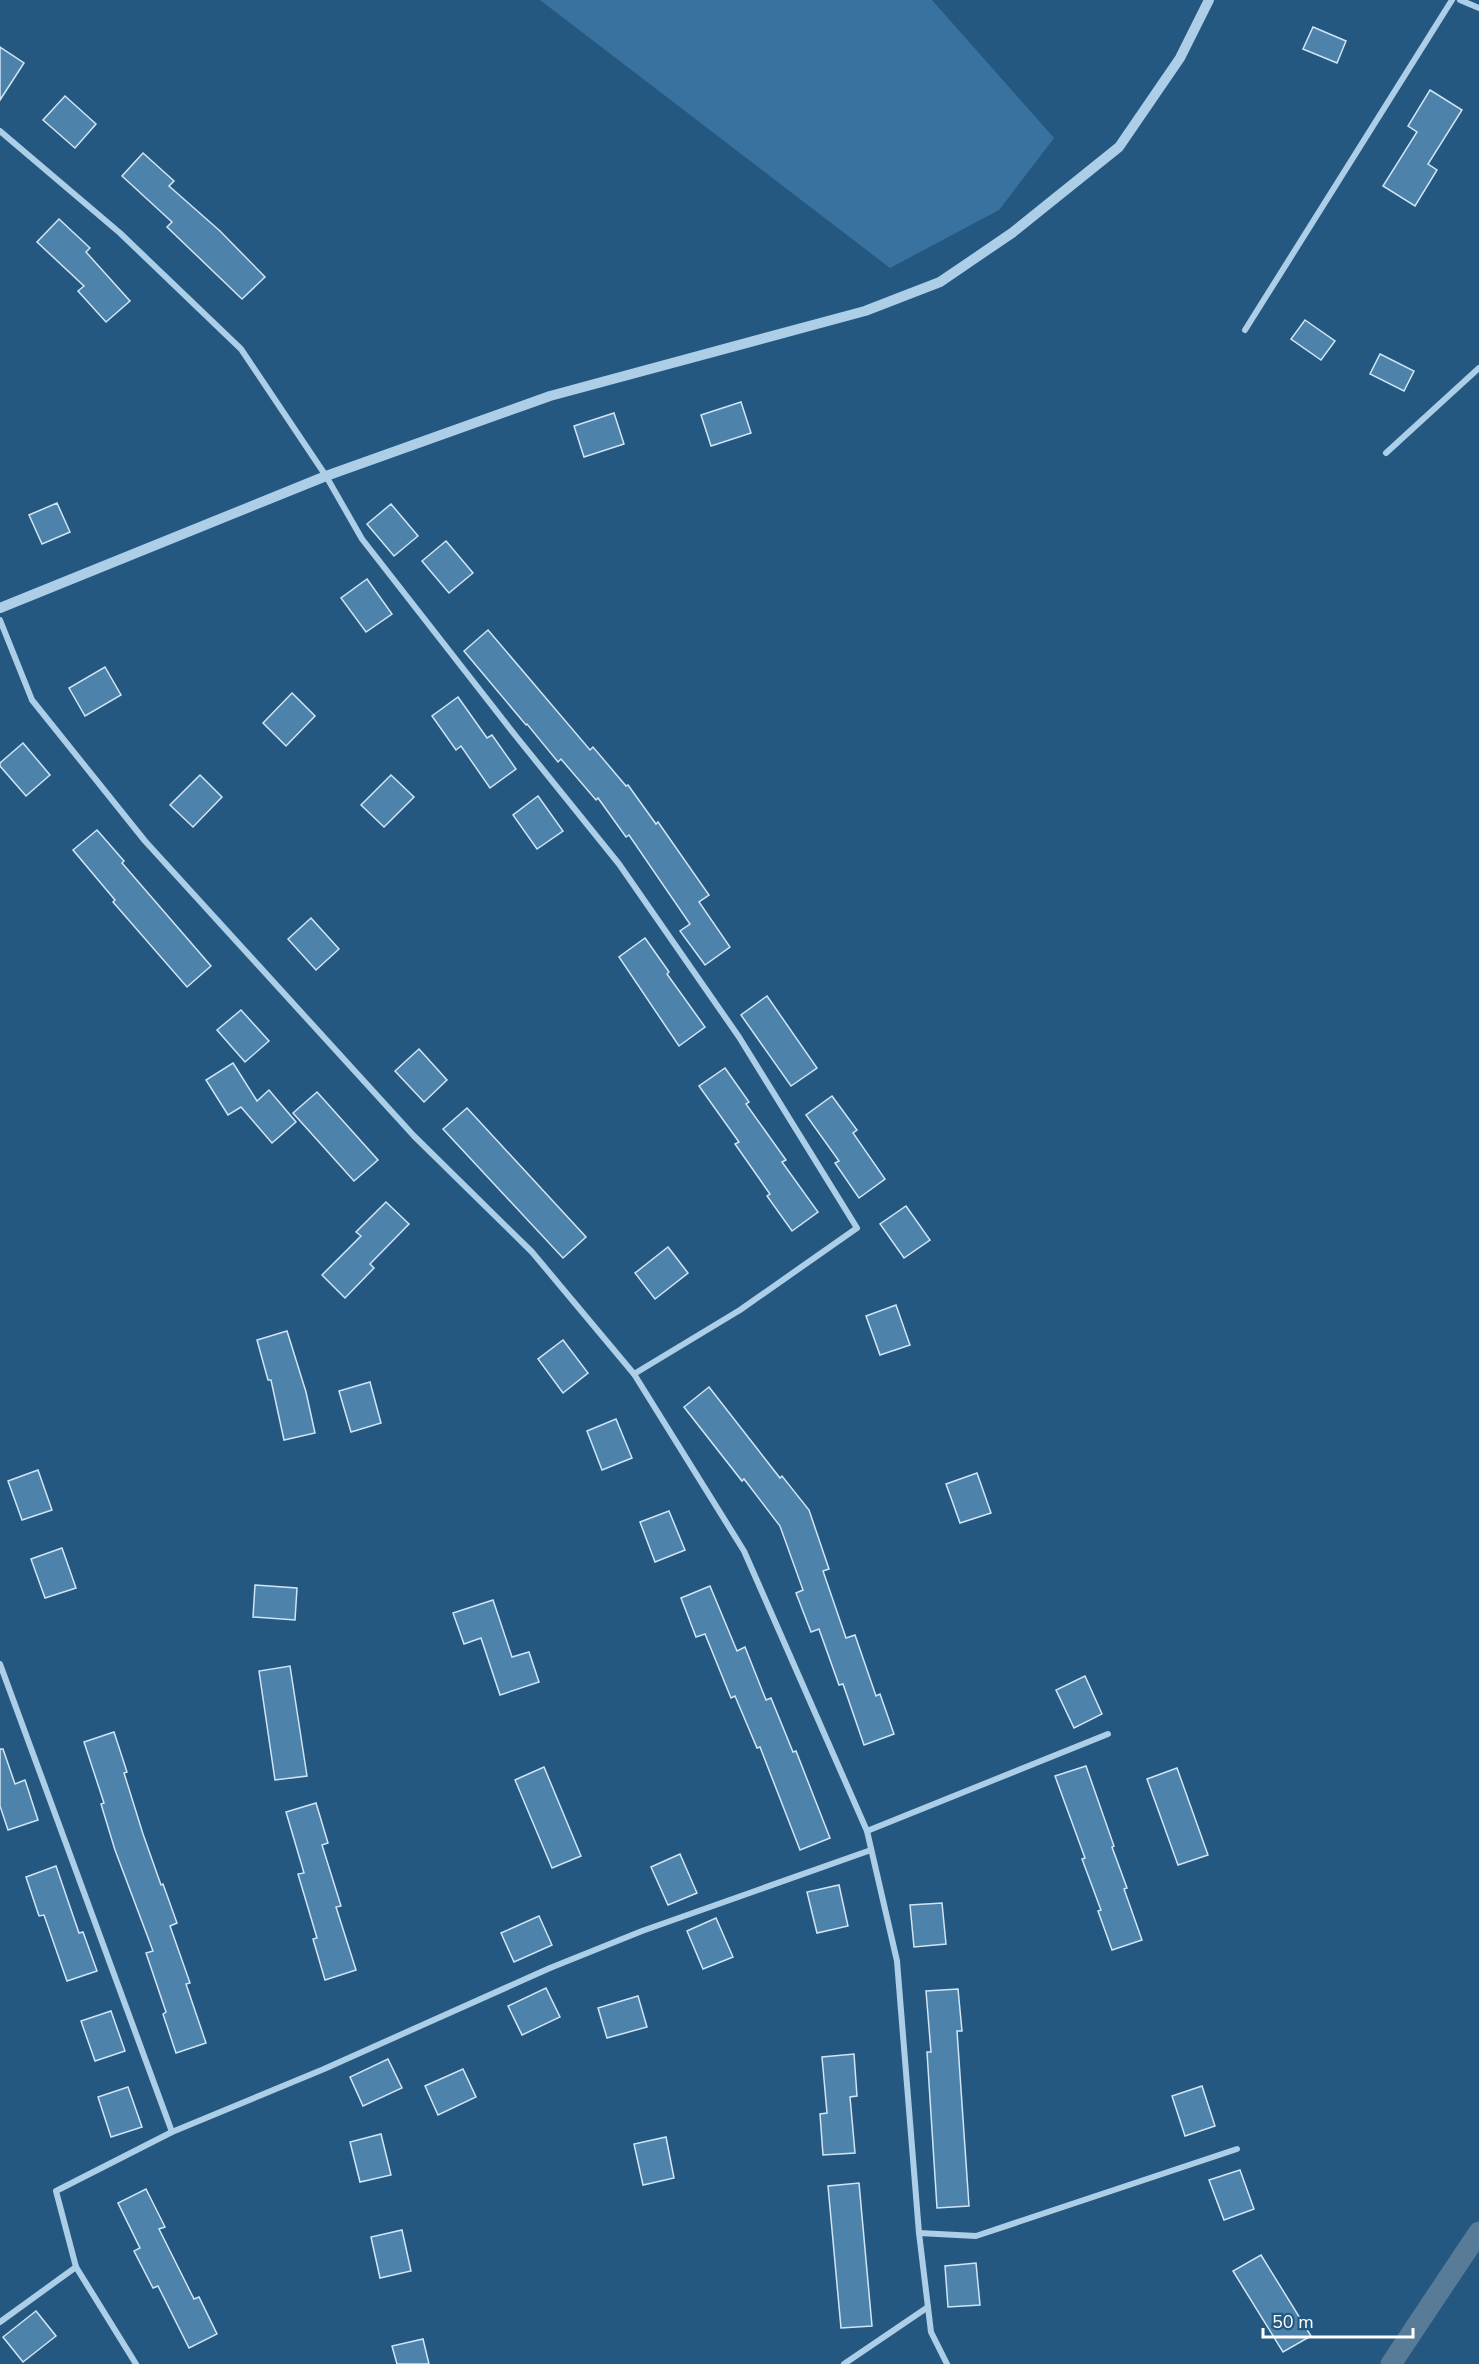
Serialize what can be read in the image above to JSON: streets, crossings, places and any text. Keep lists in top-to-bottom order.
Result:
{
  "scale_bar": "50 m"
}
